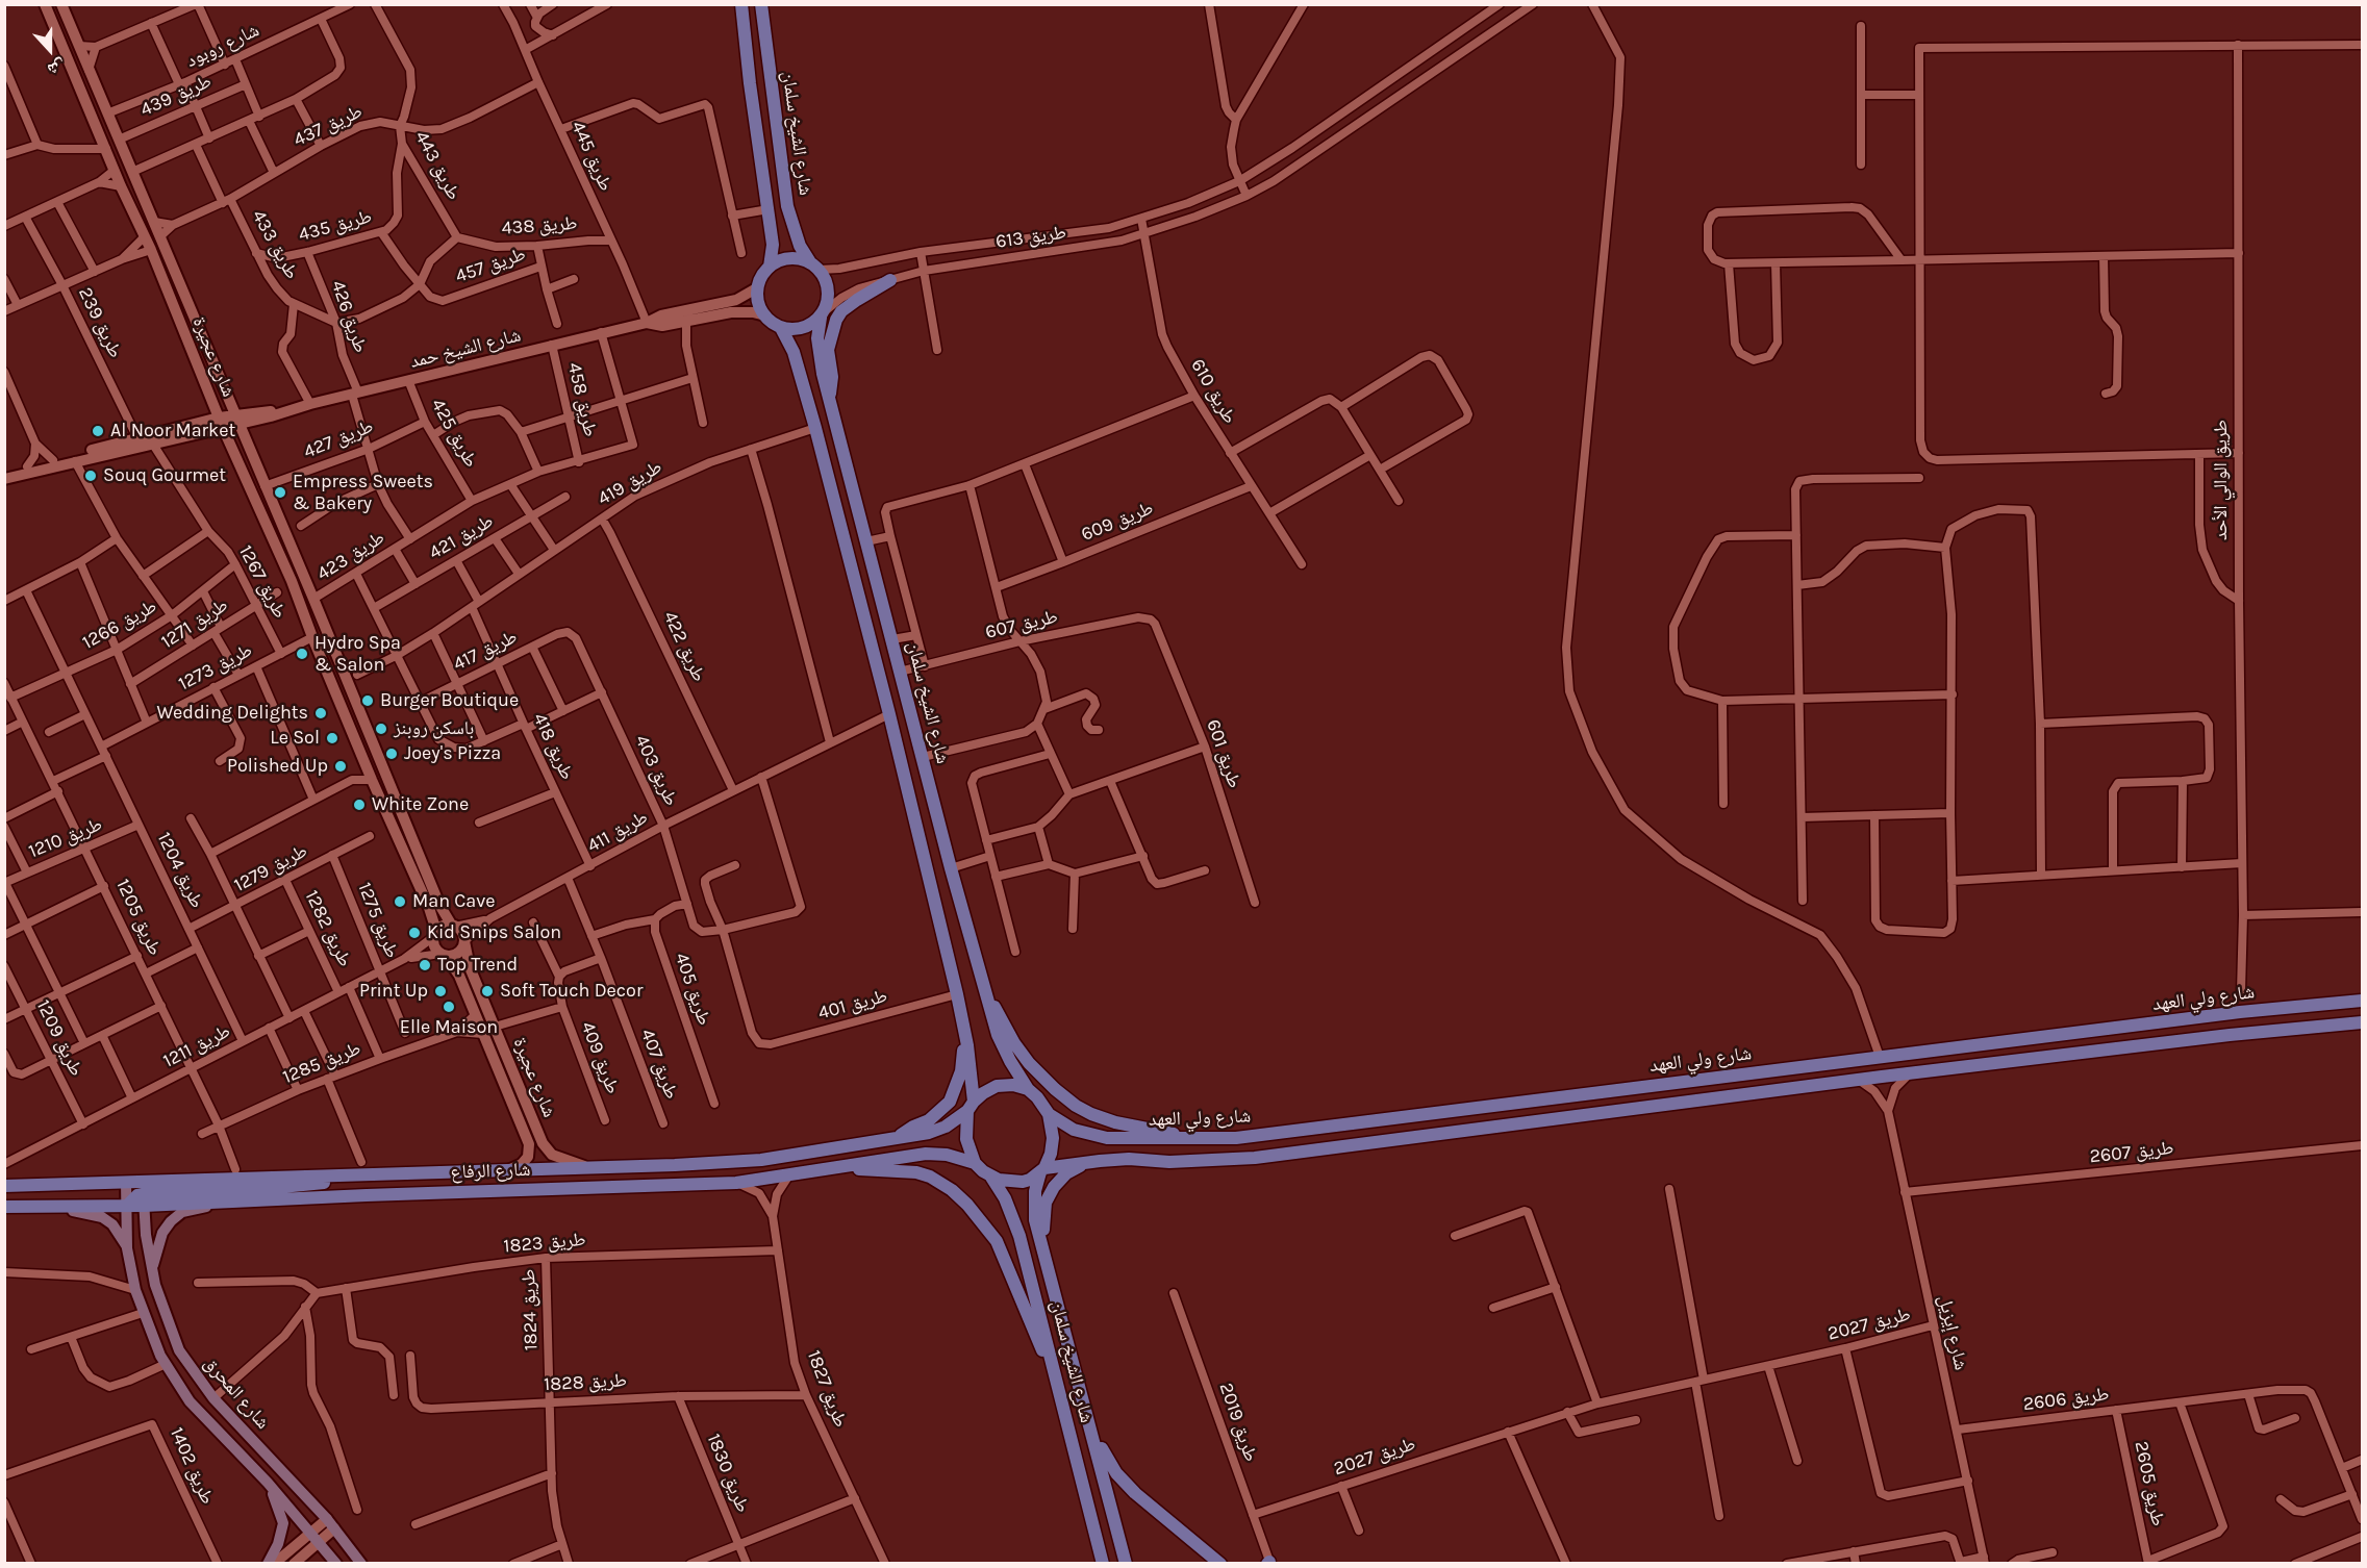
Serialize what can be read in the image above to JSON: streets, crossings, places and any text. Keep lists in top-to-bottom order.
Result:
{
  "streets": {
    "main road": [
      "شارع الشيخ سلمان",
      "شارع ولي العهد",
      "شارع الرفاع",
      "شارع المحرق"
    ],
    "street": [
      "شارع روبود",
      "طريق 439",
      "طريق 437",
      "طريق 445",
      "طريق 443",
      "طريق 435",
      "طريق 438",
      "طريق 613",
      "طريق 433",
      "طريق 457",
      "طريق 426",
      "طريق 239",
      "شارع الشيخ حمد",
      "شارع عجيرة",
      "طريق 610",
      "طريق 458",
      "طريق 425",
      "طريق 427",
      "طريق الوالي الأحد",
      "طريق 419",
      "طريق 609",
      "طريق 421",
      "طريق 423",
      "طريق 1267",
      "طريق 1271",
      "طريق 1266",
      "طريق 607",
      "طريق 422",
      "طريق 417",
      "طريق 1273",
      "طريق 418",
      "طريق 601",
      "طريق 403",
      "طريق 411",
      "طريق 1210",
      "طريق 1279",
      "طريق 1204",
      "طريق 1205",
      "طريق 1275",
      "طريق 1282",
      "طريق 405",
      "طريق 401",
      "طريق 1209",
      "طريق 1211",
      "طريق 409",
      "طريق 1285",
      "طريق 407",
      "طريق 2607",
      "طريق 1823",
      "طريق 1824",
      "طريق 2027",
      "شارع إيزيل",
      "طريق 1828",
      "طريق 1827",
      "طريق 2606",
      "طريق 2019",
      "طريق 1402",
      "طريق 1830",
      "طريق 2605"
    ]
  },
  "crossings": [
    ["شارع روبود", "شارع عجيرة"],
    ["طريق 439", "شارع عجيرة"],
    ["طريق 437", "طريق 445"],
    ["طريق 437", "طريق 443"],
    ["طريق 437", "طريق 433"],
    ["طريق 437", "شارع عجيرة"],
    ["شارع الشيخ سلمان", "طريق 613"],
    ["شارع الشيخ سلمان", "شارع الشيخ حمد"],
    ["شارع الشيخ سلمان", "طريق 607"],
    ["شارع الشيخ سلمان", "شارع ولي العهد"],
    ["شارع الشيخ سلمان", "شارع الرفاع"],
    ["طريق 445", "طريق 438"],
    ["طريق 445", "شارع الشيخ حمد"],
    ["طريق 443", "طريق 435"],
    ["طريق 443", "طريق 438"],
    ["طريق 435", "طريق 433"],
    ["طريق 435", "طريق 457"],
    ["طريق 435", "طريق 426"],
    ["طريق 613", "شارع الشيخ حمد"],
    ["طريق 613", "طريق 610"],
    ["طريق 433", "طريق 426"],
    ["طريق 433", "شارع الشيخ حمد"],
    ["طريق 426", "شارع الشيخ حمد"],
    ["طريق 426", "طريق 427"],
    ["طريق 426", "طريق 423"],
    ["طريق 239", "شارع الشيخ حمد"],
    ["طريق 239", "طريق 1267"],
    ["شارع الشيخ حمد", "شارع عجيرة"],
    ["شارع الشيخ حمد", "طريق 458"],
    ["شارع الشيخ حمد", "طريق 425"],
    ["شارع الشيخ حمد", "طريق 1267"],
    ["شارع عجيرة", "طريق 427"],
    ["شارع عجيرة", "طريق 419"],
    ["شارع عجيرة", "طريق 423"],
    ["شارع عجيرة", "طريق 1273"],
    ["شارع عجيرة", "طريق 411"],
    ["شارع عجيرة", "طريق 1211"],
    ["شارع عجيرة", "طريق 409"],
    ["شارع عجيرة", "طريق 1285"],
    ["شارع عجيرة", "شارع الرفاع"],
    ["طريق 610", "طريق 609"],
    ["طريق 458", "طريق 423"],
    ["طريق 425", "طريق 427"],
    ["طريق 425", "طريق 423"],
    ["طريق 419", "طريق 422"],
    ["طريق 419", "طريق 418"],
    ["طريق 1267", "طريق 1271"],
    ["طريق 1267", "طريق 1266"],
    ["طريق 1267", "طريق 1273"],
    ["طريق 1266", "طريق 1204"],
    ["طريق 1266", "طريق 1205"],
    ["طريق 607", "طريق 601"],
    ["طريق 422", "طريق 411"],
    ["طريق 417", "طريق 418"],
    ["طريق 417", "طريق 403"],
    ["طريق 1273", "طريق 1204"],
    ["طريق 1273", "طريق 1205"],
    ["طريق 418", "طريق 411"],
    ["طريق 403", "طريق 411"],
    ["طريق 403", "طريق 401"],
    ["طريق 411", "طريق 1211"],
    ["طريق 411", "طريق 407"],
    ["طريق 1210", "طريق 1204"],
    ["طريق 1210", "طريق 1205"],
    ["طريق 1279", "طريق 1204"],
    ["طريق 1279", "طريق 1275"],
    ["طريق 1279", "طريق 1282"],
    ["طريق 1204", "طريق 1211"],
    ["طريق 1205", "طريق 1211"],
    ["طريق 1205", "طريق 1285"],
    ["طريق 1275", "طريق 1211"],
    ["طريق 1282", "طريق 1211"],
    ["شارع ولي العهد", "شارع الرفاع"],
    ["طريق 1209", "طريق 1211"],
    ["طريق 2607", "شارع إيزيل"],
    ["شارع الرفاع", "طريق 1827"],
    ["شارع الرفاع", "شارع المحرق"],
    ["طريق 1823", "طريق 1824"],
    ["طريق 1823", "طريق 1827"],
    ["طريق 1824", "طريق 1828"],
    ["طريق 2027", "شارع إيزيل"],
    ["طريق 2027", "طريق 2019"],
    ["شارع إيزيل", "طريق 2606"],
    ["طريق 1828", "طريق 1827"],
    ["طريق 1828", "طريق 1830"],
    ["طريق 2606", "طريق 2605"]
  ],
  "places": [
    "Al Noor Market",
    "Souq Gourmet",
    "Empress Sweets & Bakery",
    "Hydro Spa & Salon",
    "Burger Boutique",
    "Wedding Delights",
    "باسكن روبنز",
    "Le Sol",
    "Joey's Pizza",
    "Polished Up",
    "White Zone",
    "Man Cave",
    "Kid Snips Salon",
    "Top Trend",
    "Print Up",
    "Soft Touch Decor",
    "Elle Maison"
  ],
  "north": "bottom"
}
